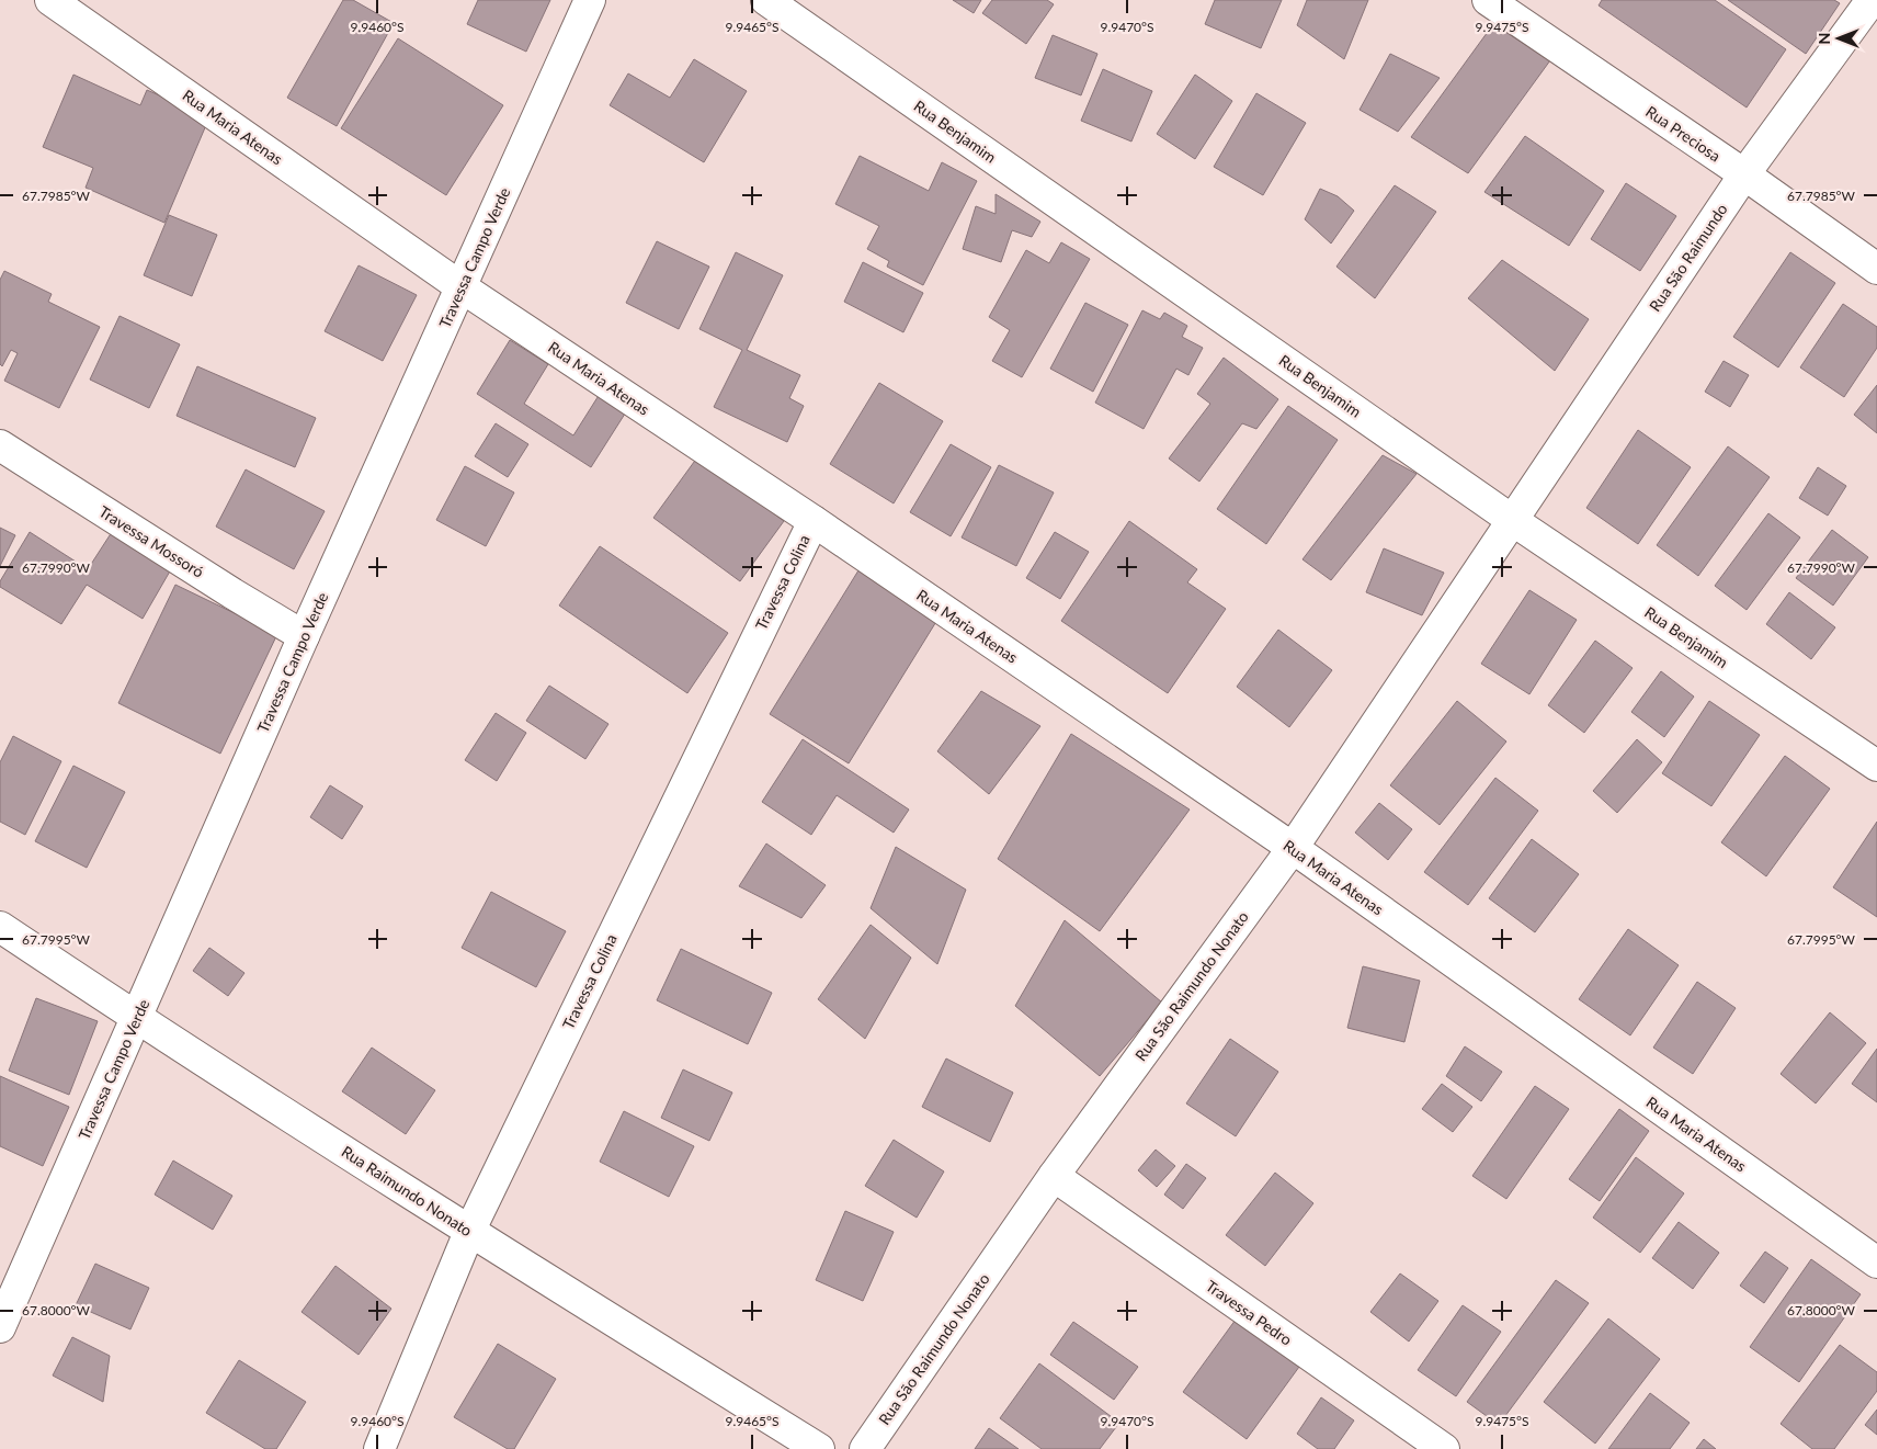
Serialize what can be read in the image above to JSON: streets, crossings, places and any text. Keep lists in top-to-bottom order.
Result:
{
  "streets": {
    "street": [
      "Rua Maria Atenas",
      "Rua Benjamim",
      "Rua Preciosa",
      "Travessa Campo Verde",
      "Rua São Raimundo",
      "Travessa Mossoró",
      "Travessa Colina",
      "Rua São Raimundo Nonato",
      "Rua Raimundo Nonato",
      "Travessa Pedro"
    ]
  },
  "crossings": [
    ["Rua Maria Atenas", "Travessa Campo Verde"],
    ["Rua Maria Atenas", "Travessa Colina"],
    ["Rua Maria Atenas", "Rua São Raimundo Nonato"],
    ["Rua Benjamim", "Rua São Raimundo"],
    ["Rua Benjamim", "Rua São Raimundo Nonato"],
    ["Rua Preciosa", "Rua São Raimundo"],
    ["Travessa Campo Verde", "Travessa Mossoró"],
    ["Travessa Campo Verde", "Rua Raimundo Nonato"],
    ["Rua São Raimundo", "Rua São Raimundo Nonato"],
    ["Travessa Colina", "Rua Raimundo Nonato"],
    ["Rua São Raimundo Nonato", "Travessa Pedro"]
  ],
  "north": "left",
  "coordinates": [
    "9.9460°S",
    "9.9465°S",
    "9.9470°S",
    "9.9475°S",
    "67.7985°W",
    "67.7990°W",
    "67.7995°W",
    "67.8000°W"
  ]
}
